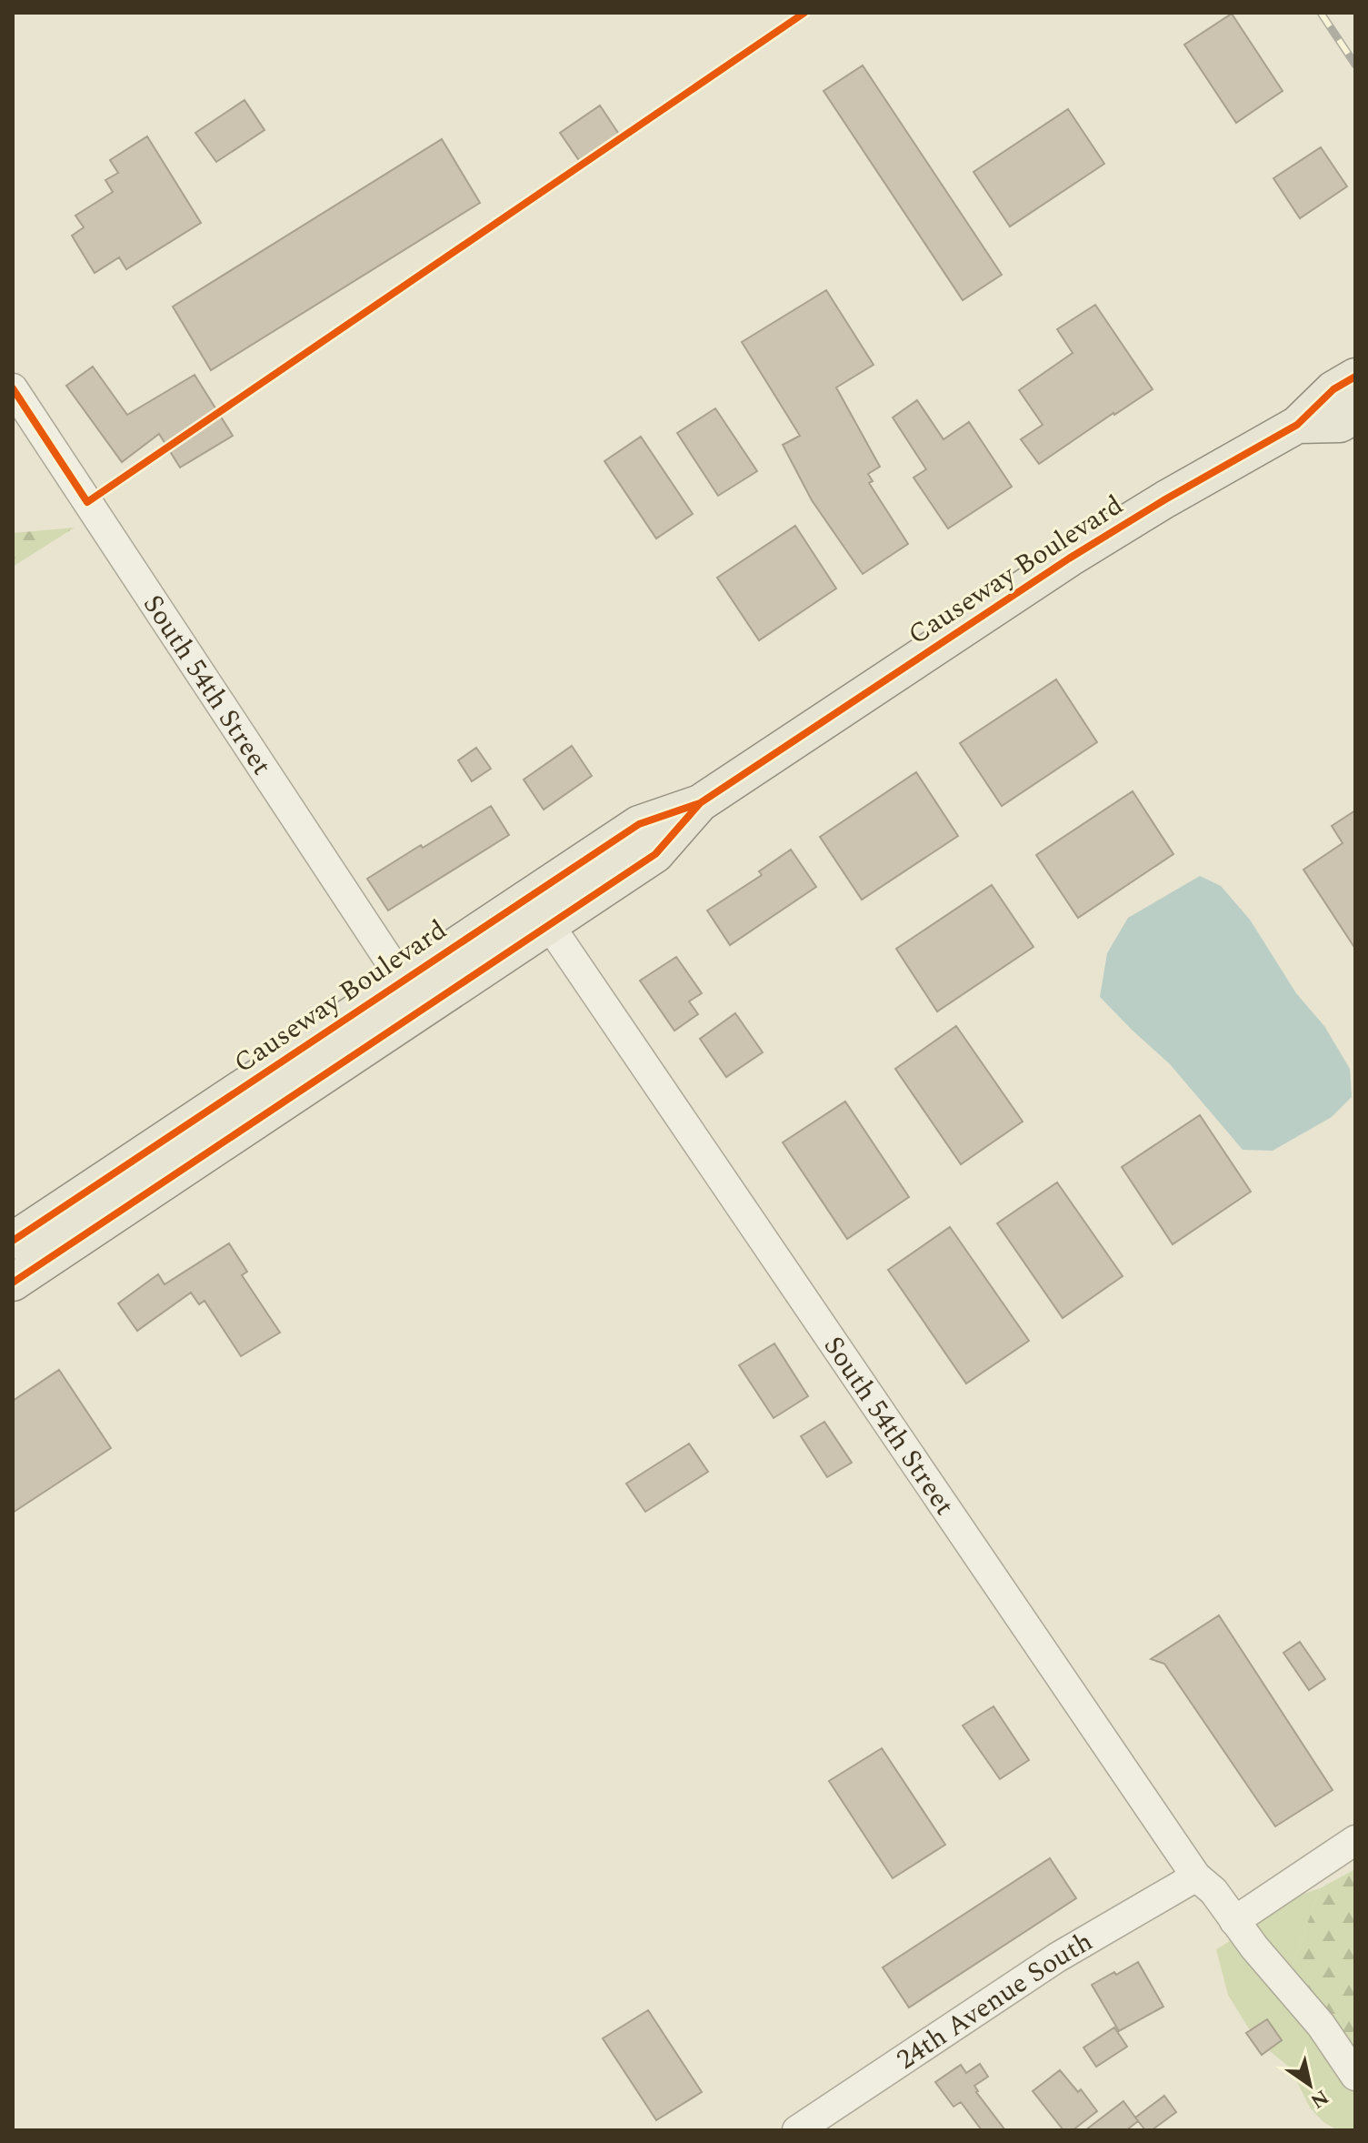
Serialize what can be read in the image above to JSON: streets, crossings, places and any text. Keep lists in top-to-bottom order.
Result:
{
  "streets": {
    "main road": ["Causeway Boulevard"],
    "street": ["South 54th Street", "24th Avenue South"]
  },
  "crossings": [
    ["Causeway Boulevard", "South 54th Street"],
    ["South 54th Street", "24th Avenue South"]
  ],
  "north": "bottom right"
}
